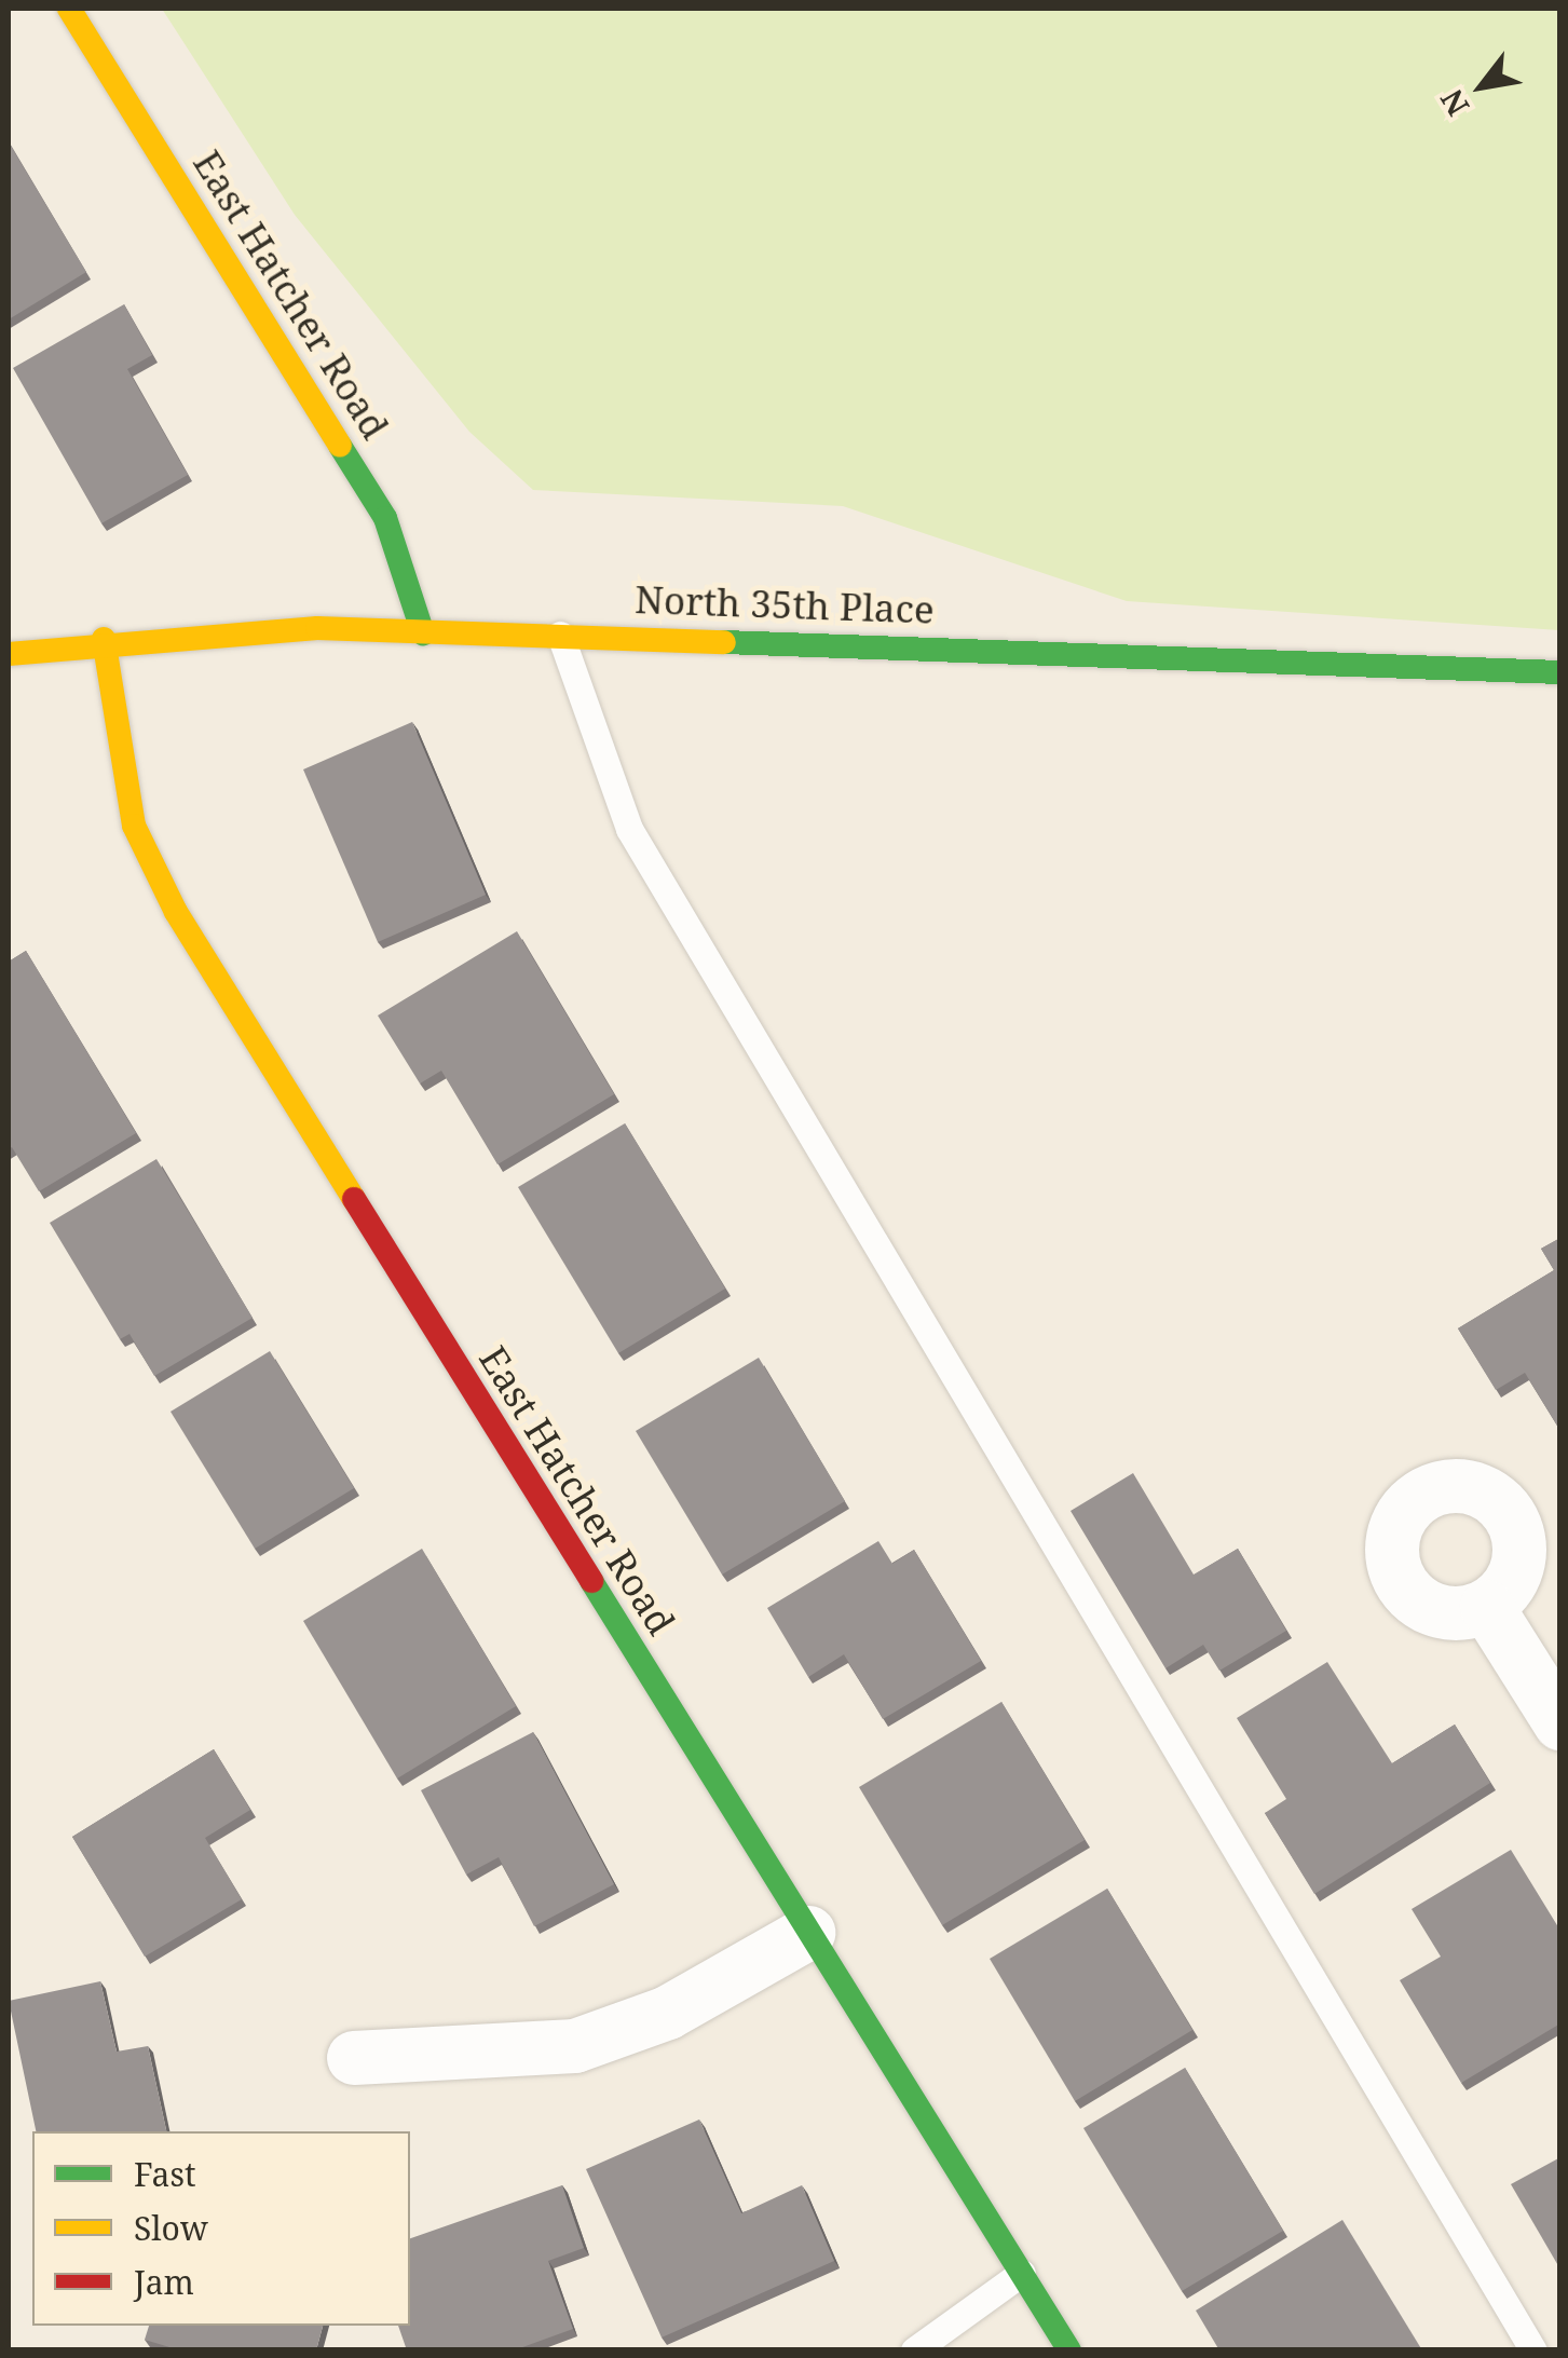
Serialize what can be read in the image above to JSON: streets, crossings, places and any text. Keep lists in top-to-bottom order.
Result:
{
  "streets": {
    "street": ["East Hatcher Road", "North 35th Place"]
  },
  "crossings": [
    ["East Hatcher Road", "North 35th Place"]
  ],
  "legend": ["Fast", "Slow", "Jam"],
  "north": "bottom left"
}
